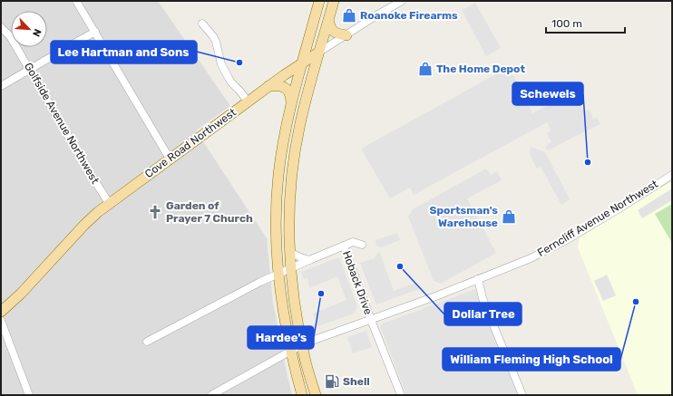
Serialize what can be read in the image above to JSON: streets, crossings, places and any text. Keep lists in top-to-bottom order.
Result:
{
  "streets": {
    "main road": ["Cove Road Northwest"],
    "street": ["Golfside Avenue Northwest", "Ferncliff Avenue Northwest", "Hoback Drive"]
  },
  "crossings": [
    ["Golfside Avenue Northwest", "Cove Road Northwest"],
    ["Ferncliff Avenue Northwest", "Hoback Drive"]
  ],
  "places": {
    "shop": ["Roanoke Firearms", "The Home Depot", "Sportsman's Warehouse"],
    "other": [
      "Lee Hartman and Sons",
      "Schewels",
      "Dollar Tree",
      "Hardee's",
      "William Fleming High School"
    ],
    "church": ["Garden of Prayer 7 Church"],
    "fuel station": ["Shell"]
  },
  "scale_bar": "100 m",
  "north": "bottom right"
}
